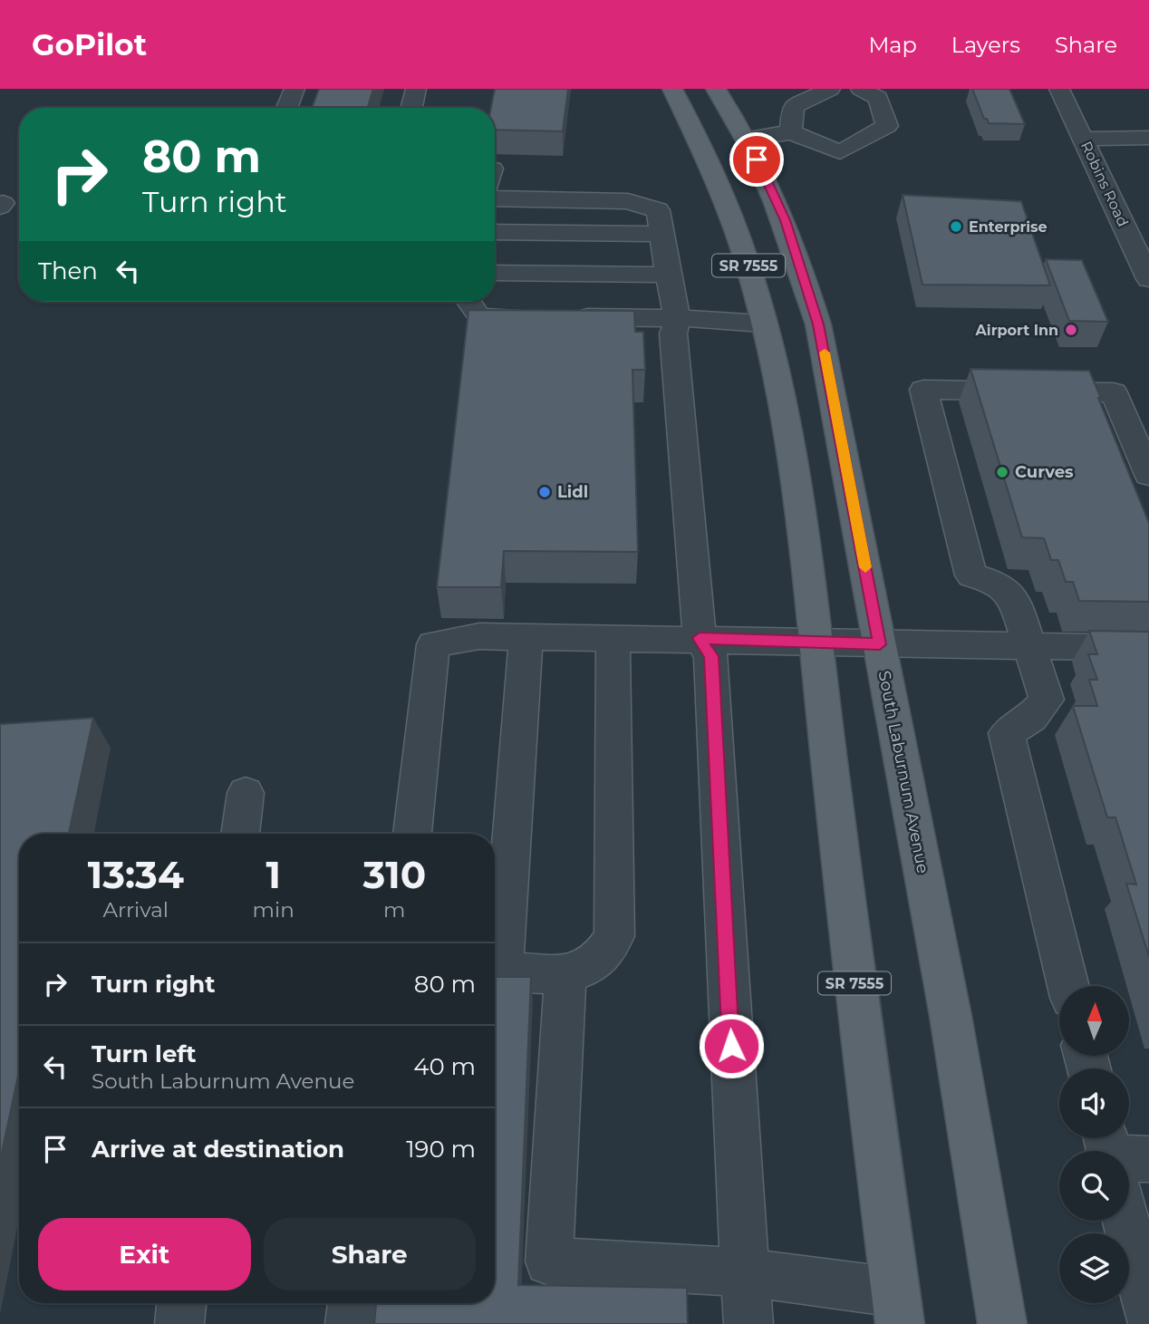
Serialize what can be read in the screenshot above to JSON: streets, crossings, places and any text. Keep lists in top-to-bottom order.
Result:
{
  "streets": {
    "main road": ["SR 7555", "South Laburnum Avenue"],
    "street": ["Robins Road"]
  },
  "places": [
    "Enterprise",
    "Airport Inn",
    "Curves",
    "Lidl"
  ],
  "north": "top",
  "page": {
    "header": "GoPilot",
    "nav": ["Map", "Layers", "Share"],
    "turn": ["80 m", "Turn right"],
    "then": "Then",
    "eta": [
      "13:34",
      "Arrival",
      "1",
      "min",
      "310",
      "m"
    ],
    "list": [
      {
        "name": "Turn right",
        "value": "80 m"
      },
      {
        "name": "Turn left",
        "note": "South Laburnum Avenue",
        "value": "40 m"
      },
      {
        "name": "Arrive at destination",
        "value": "190 m"
      }
    ],
    "buttons": ["Exit", "Share"]
  }
}
